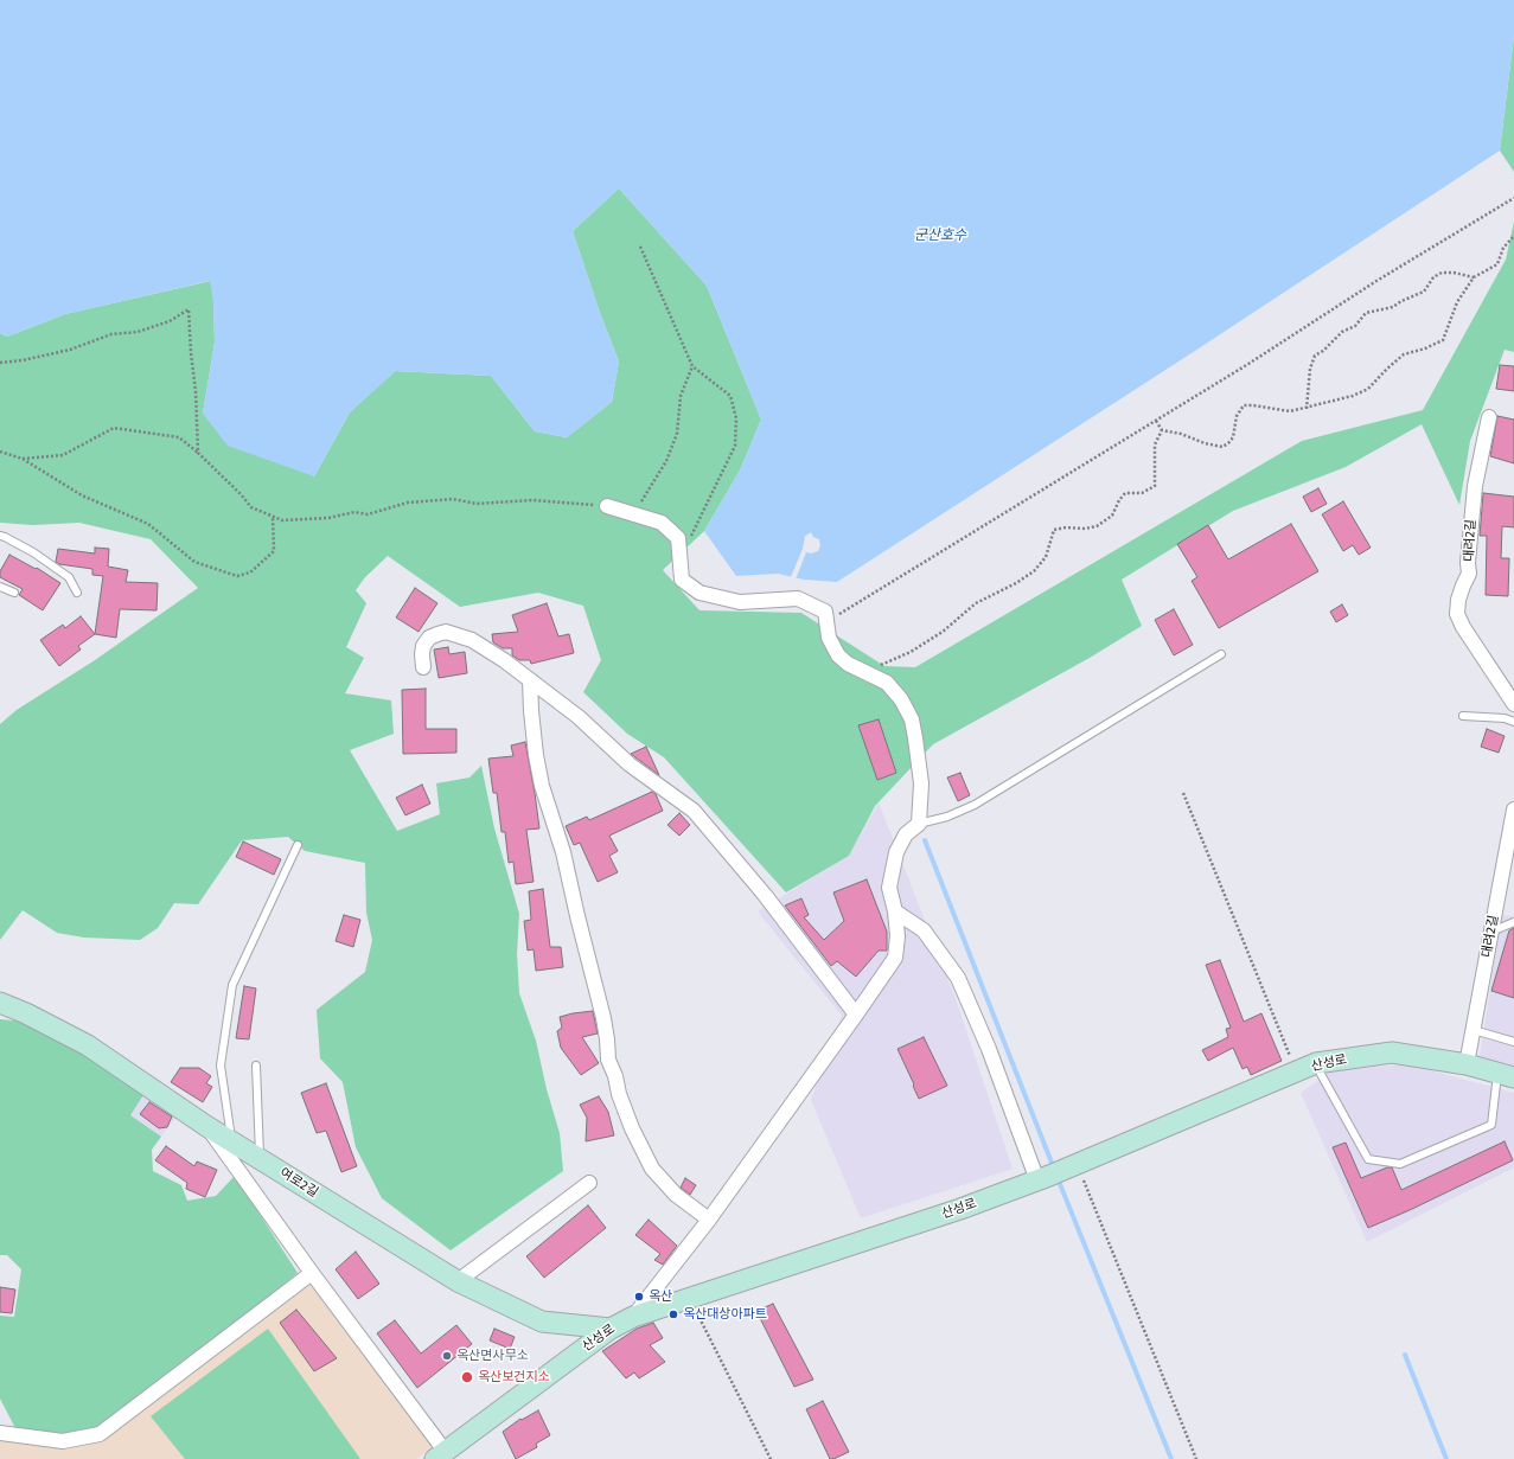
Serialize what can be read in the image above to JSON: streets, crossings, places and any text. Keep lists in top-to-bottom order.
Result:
{
  "streets": {
    "street": ["대려2길", "산성로", "여로2길"]
  },
  "crossings": [
    ["대려2길", "산성로"],
    ["산성로", "여로2길"]
  ],
  "water": ["군산호수"],
  "places": [
    "옥산",
    "옥산대상아파트",
    "옥산면사무소",
    "옥산보건지소"
  ]
}
